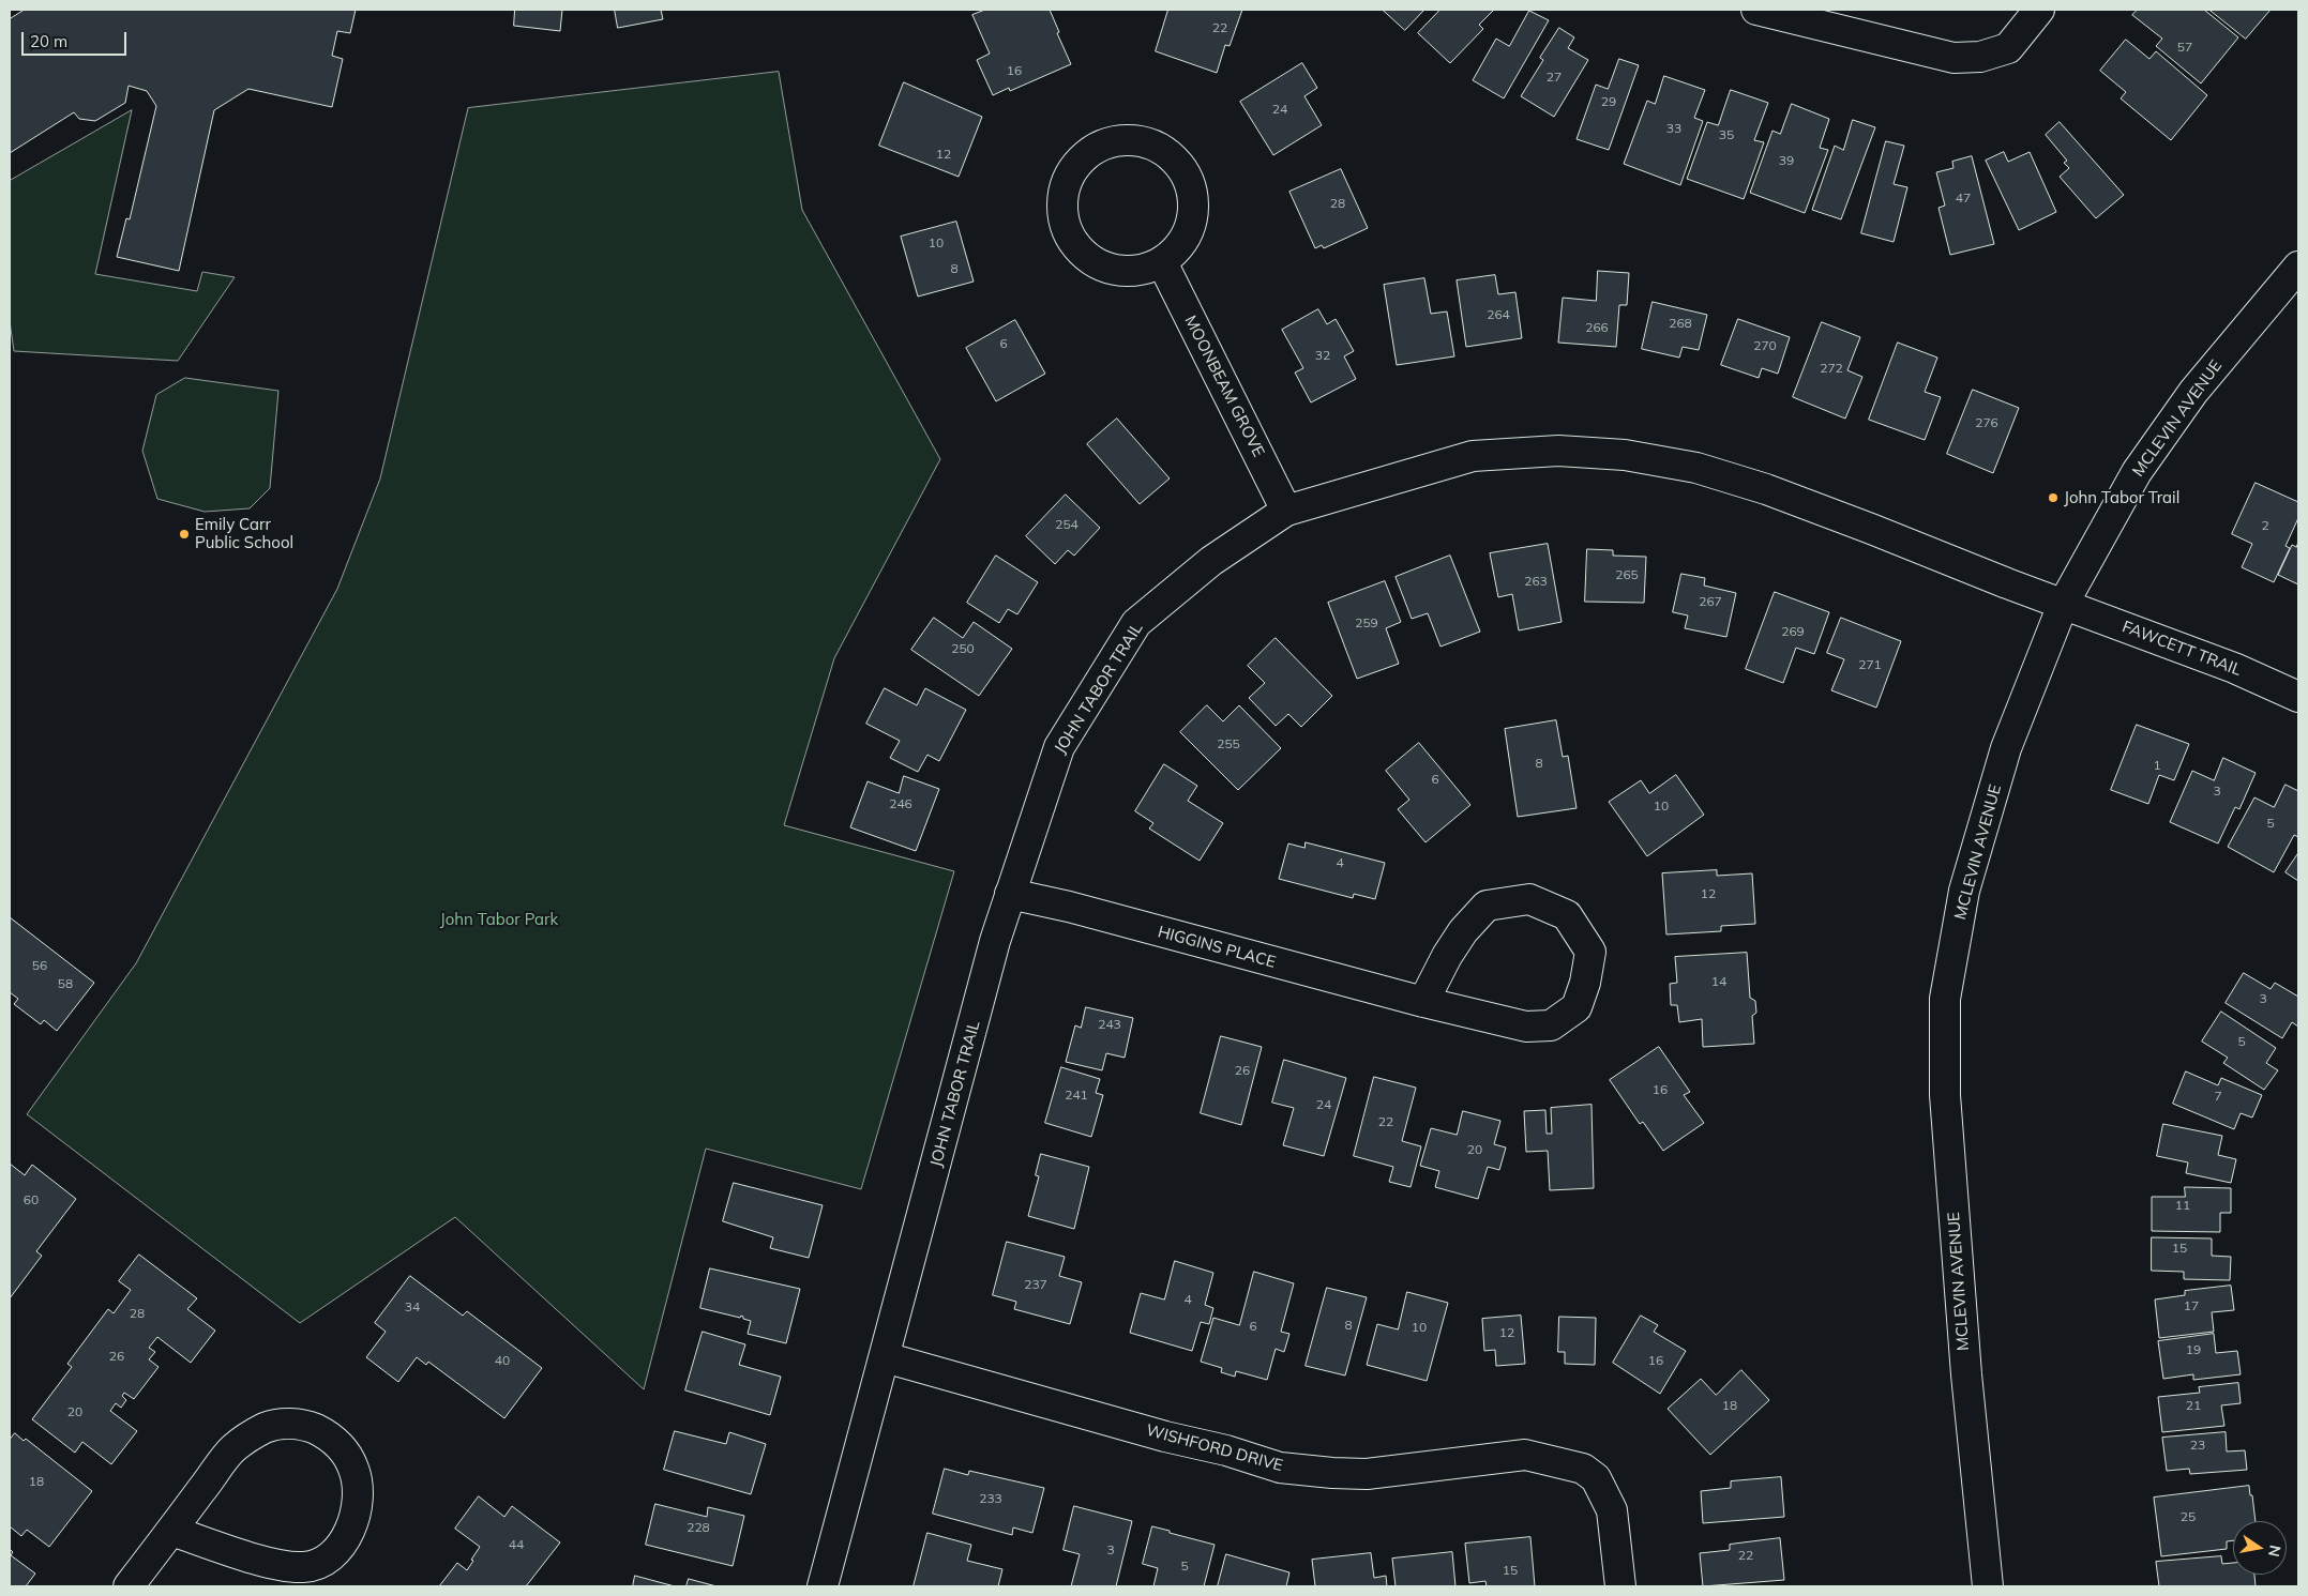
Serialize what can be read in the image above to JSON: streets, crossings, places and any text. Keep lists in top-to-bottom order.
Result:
{
  "streets": {
    "street": [
      "MOONBEAM GROVE",
      "MCLEVIN AVENUE",
      "FAWCETT TRAIL",
      "JOHN TABOR TRAIL",
      "HIGGINS PLACE",
      "WISHFORD DRIVE"
    ]
  },
  "crossings": [
    ["MOONBEAM GROVE", "JOHN TABOR TRAIL"],
    ["MCLEVIN AVENUE", "FAWCETT TRAIL"],
    ["MCLEVIN AVENUE", "JOHN TABOR TRAIL"],
    ["FAWCETT TRAIL", "JOHN TABOR TRAIL"],
    ["JOHN TABOR TRAIL", "HIGGINS PLACE"],
    ["JOHN TABOR TRAIL", "WISHFORD DRIVE"]
  ],
  "parks": ["John Tabor Park"],
  "places": ["John Tabor Trail", "Emily Carr Public School"],
  "house_numbers": [
    "22",
    "57",
    "16",
    "27",
    "29",
    "24",
    "33",
    "35",
    "12",
    "39",
    "47",
    "28",
    "10",
    "8",
    "264",
    "268",
    "266",
    "6",
    "270",
    "32",
    "272",
    "276",
    "254",
    "2",
    "265",
    "263",
    "267",
    "259",
    "269",
    "250",
    "271",
    "255",
    "8",
    "1",
    "6",
    "3",
    "246",
    "10",
    "5",
    "4",
    "12",
    "56",
    "14",
    "58",
    "3",
    "243",
    "5",
    "26",
    "16",
    "241",
    "7",
    "24",
    "22",
    "20",
    "60",
    "11",
    "15",
    "237",
    "4",
    "17",
    "34",
    "28",
    "8",
    "6",
    "10",
    "12",
    "19",
    "26",
    "40",
    "16",
    "18",
    "21",
    "20",
    "23",
    "18",
    "233",
    "25",
    "228",
    "44",
    "3",
    "22",
    "5",
    "15"
  ],
  "scale_bar": "20 m",
  "north": "right"
}
